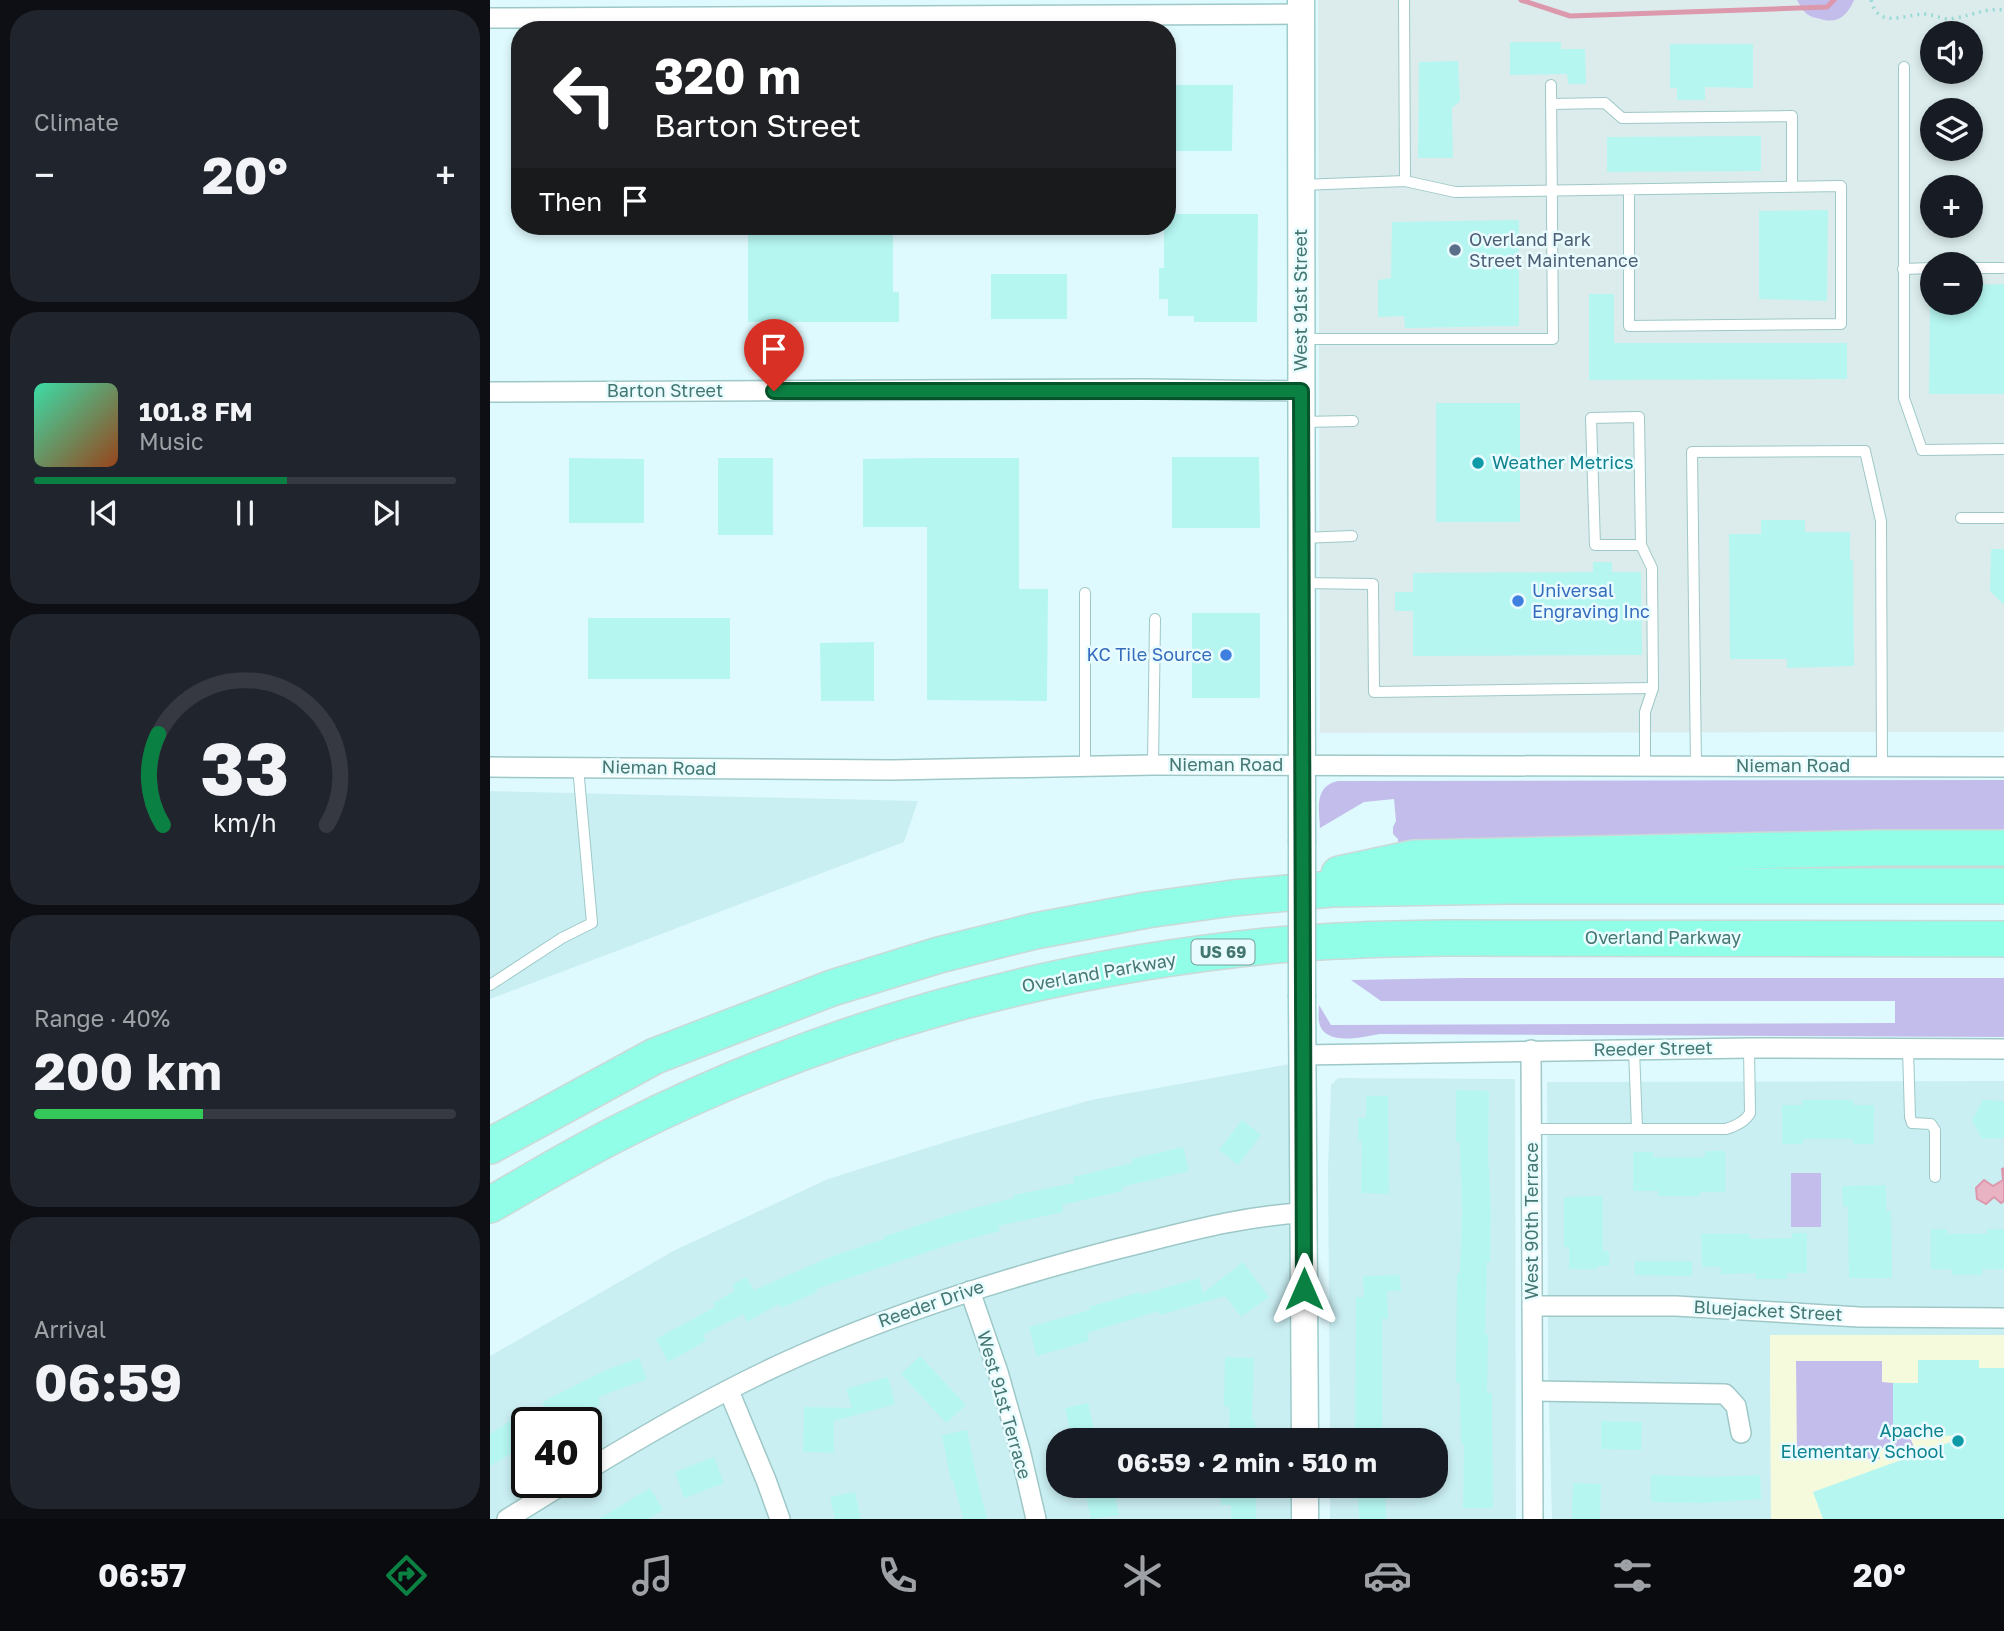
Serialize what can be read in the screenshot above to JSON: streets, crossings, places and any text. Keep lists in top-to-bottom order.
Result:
{
  "streets": {
    "highway": ["Overland Parkway", "US 69"],
    "street": [
      "West 91st Street",
      "Barton Street",
      "Nieman Road",
      "Reeder Street",
      "West 90th Terrace",
      "Reeder Drive",
      "Bluejacket Street",
      "West 91st Terrace"
    ]
  },
  "crossings": [
    ["West 91st Street", "Barton Street"],
    ["West 91st Street", "Nieman Road"],
    ["West 91st Street", "Reeder Street"],
    ["West 91st Street", "Reeder Drive"],
    ["Reeder Street", "West 90th Terrace"],
    ["West 90th Terrace", "Bluejacket Street"],
    ["Reeder Drive", "West 91st Terrace"]
  ],
  "places": [
    "Overland Park Street Maintenance",
    "Weather Metrics",
    "Universal Engraving Inc",
    "KC Tile Source",
    "Apache Elementary School"
  ],
  "page": {
    "tile": [
      "Climate",
      ["Range · 40%", "200 km"],
      ["Arrival", "06:59"]
    ],
    "map_buttons": ["+", "−"],
    "turn": ["320 m", "Barton Street"],
    "heat": ["−", "20°", "+"],
    "then": "Then",
    "song": ["101.8 FM", "Music"],
    "limit": "40",
    "trip": "06:59 · 2 min · 510 m",
    "tabs": ["06:57", "20°"],
    "gauge": ["33", "km/h"]
  }
}
